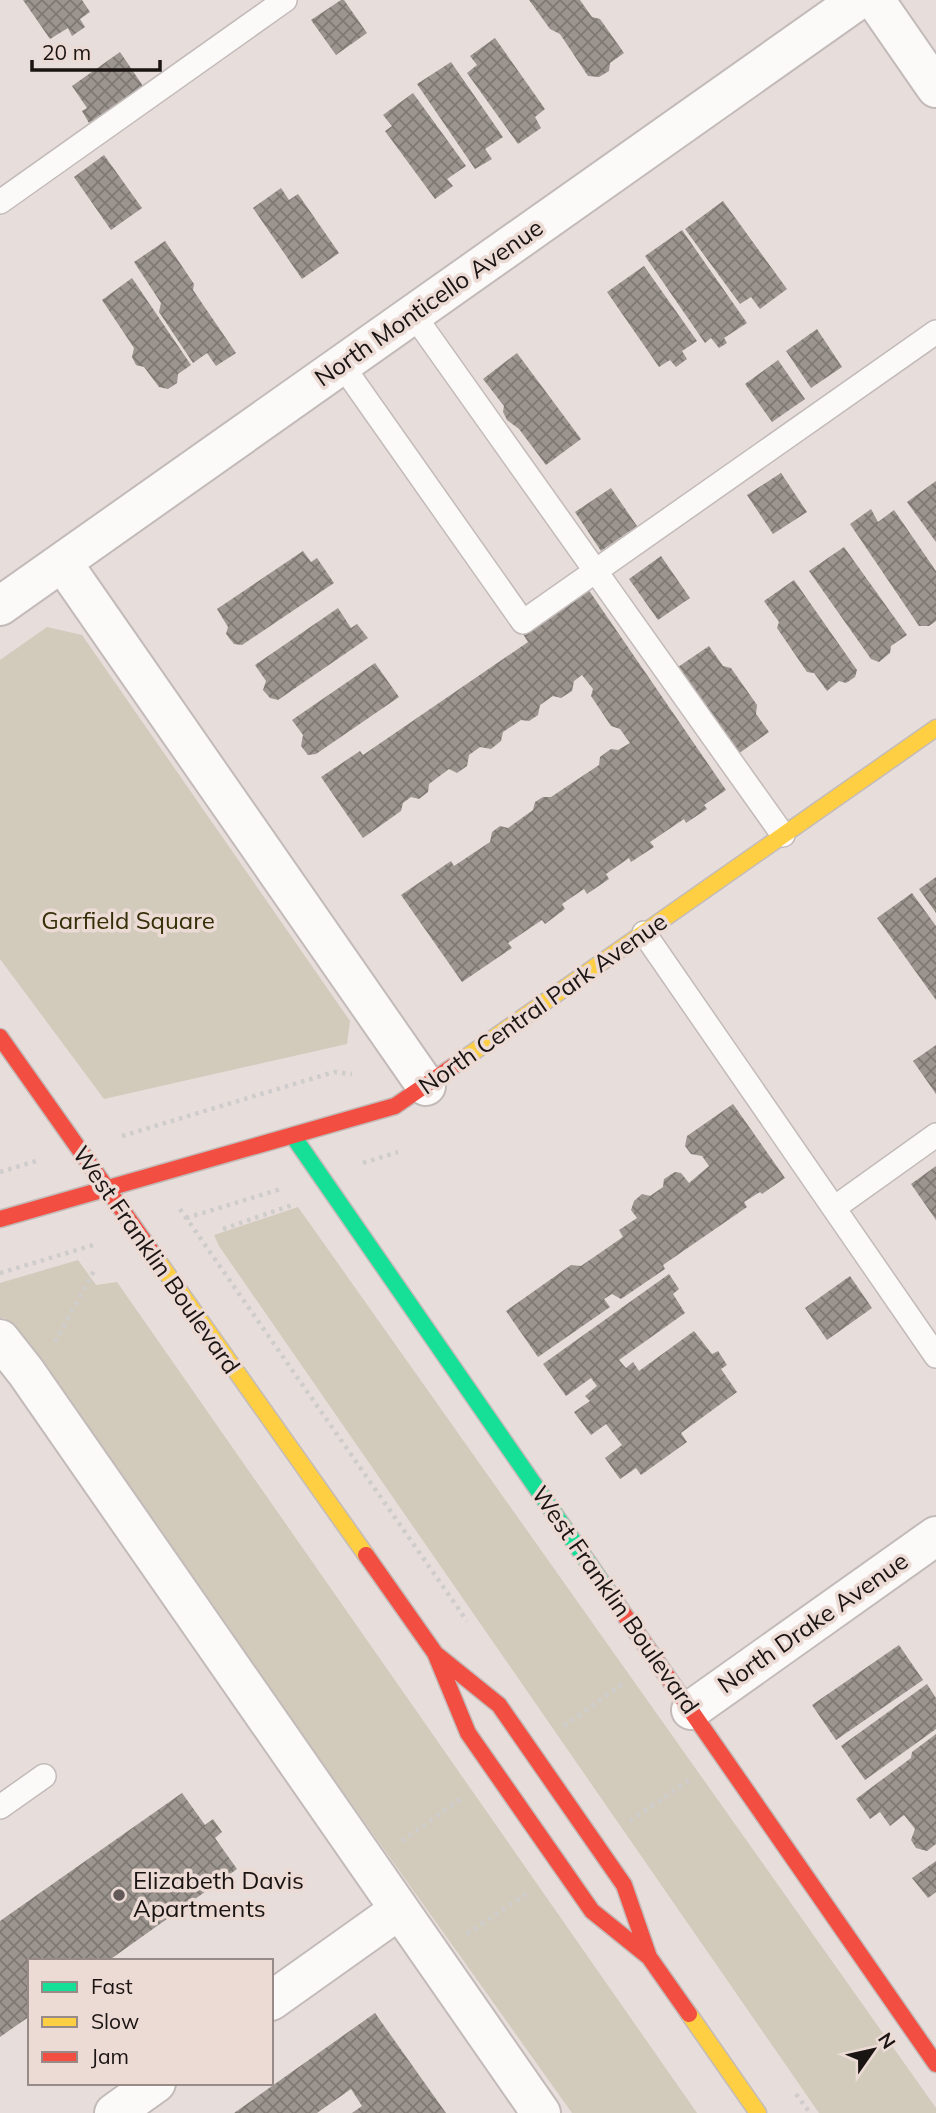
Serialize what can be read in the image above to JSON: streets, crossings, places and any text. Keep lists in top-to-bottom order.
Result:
{
  "streets": {
    "street": [
      "North Monticello Avenue",
      "North Central Park Avenue",
      "West Franklin Boulevard",
      "North Drake Avenue"
    ]
  },
  "crossings": [
    ["North Central Park Avenue", "West Franklin Boulevard"],
    ["West Franklin Boulevard", "North Drake Avenue"]
  ],
  "parks": ["Garfield Square"],
  "places": ["Elizabeth Davis Apartments"],
  "legend": ["Fast", "Slow", "Jam"],
  "scale_bar": "20 m",
  "north": "top right"
}
